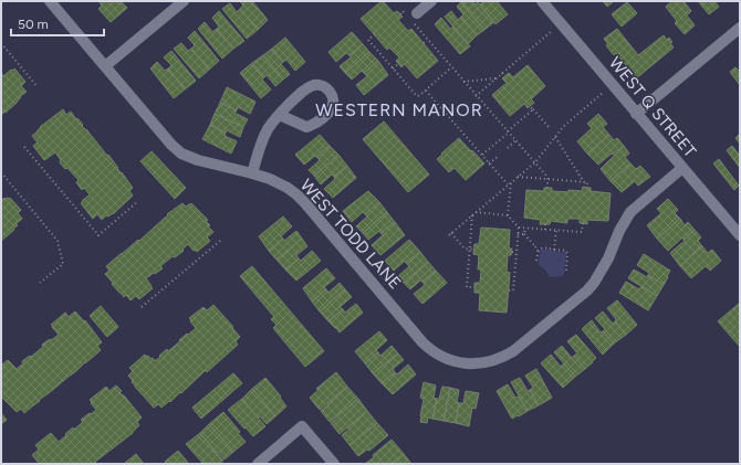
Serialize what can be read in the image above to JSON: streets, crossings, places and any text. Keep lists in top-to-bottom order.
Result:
{
  "streets": {
    "street": ["WEST Q STREET", "WEST TODD LANE"]
  },
  "crossings": [
    ["WEST Q STREET", "WEST TODD LANE"]
  ],
  "districts": ["WESTERN MANOR"],
  "scale_bar": "50 m"
}
